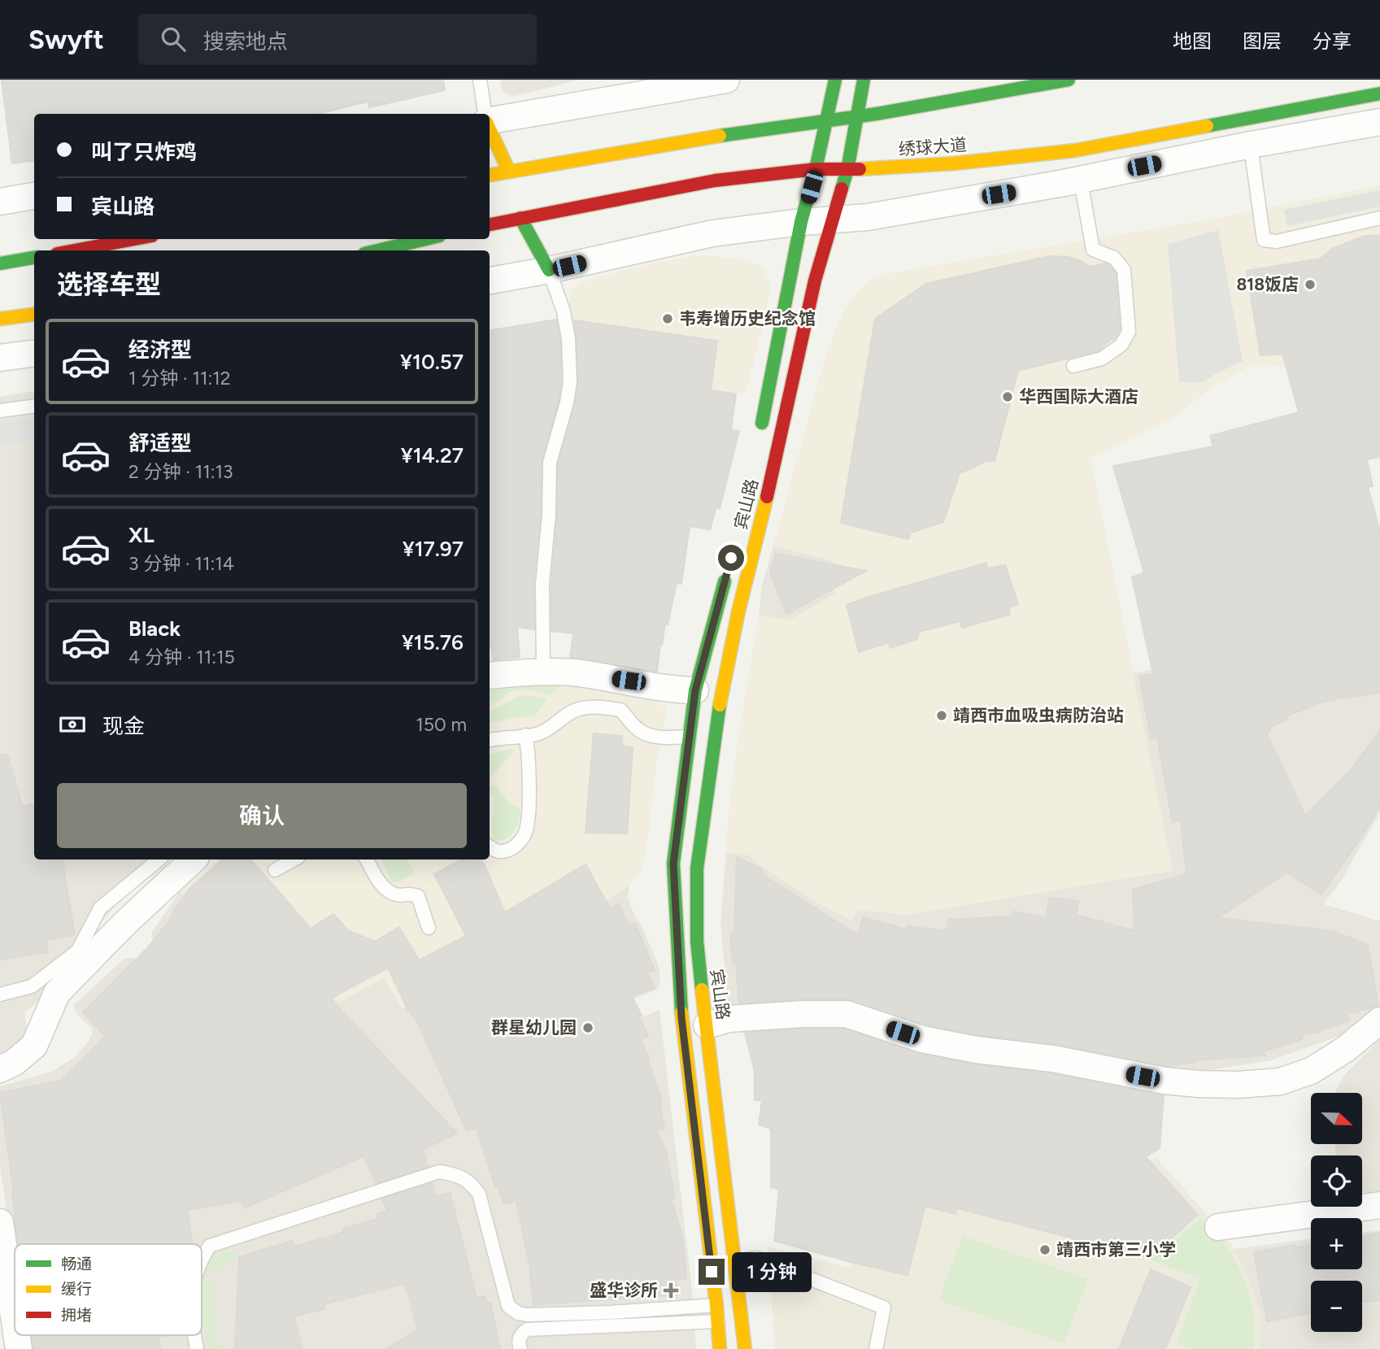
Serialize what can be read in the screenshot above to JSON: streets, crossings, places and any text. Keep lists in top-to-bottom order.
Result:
{
  "streets": {
    "main road": ["绣球大道", "宾山路"]
  },
  "crossings": [
    ["绣球大道", "宾山路"]
  ],
  "places": {
    "other": [
      "818饭店",
      "韦寿增历史纪念馆",
      "华西国际大酒店",
      "靖西市血吸虫病防治站",
      "群星幼儿园",
      "靖西市第三小学"
    ],
    "health": ["盛华诊所"]
  },
  "legend": ["畅通", "缓行", "拥堵"],
  "north": "right",
  "page": {
    "header": "Swyft",
    "search": "搜索地点",
    "nav": ["地图", "图层", "分享"],
    "banner": ["叫了只炸鸡", "宾山路"],
    "heading": "选择车型",
    "list": [
      {
        "name": "经济型",
        "note": "1 分钟 · 11:12",
        "value": "¥10.57"
      },
      {
        "name": "舒适型",
        "note": "2 分钟 · 11:13",
        "value": "¥14.27"
      },
      {
        "name": "XL",
        "note": "3 分钟 · 11:14",
        "value": "¥17.97"
      },
      {
        "name": "Black",
        "note": "4 分钟 · 11:15",
        "value": "¥15.76"
      }
    ],
    "pay": ["现金", "150 m"],
    "buttons": "确认",
    "map_buttons": ["+", "−"],
    "bubble": "1 分钟"
  }
}
